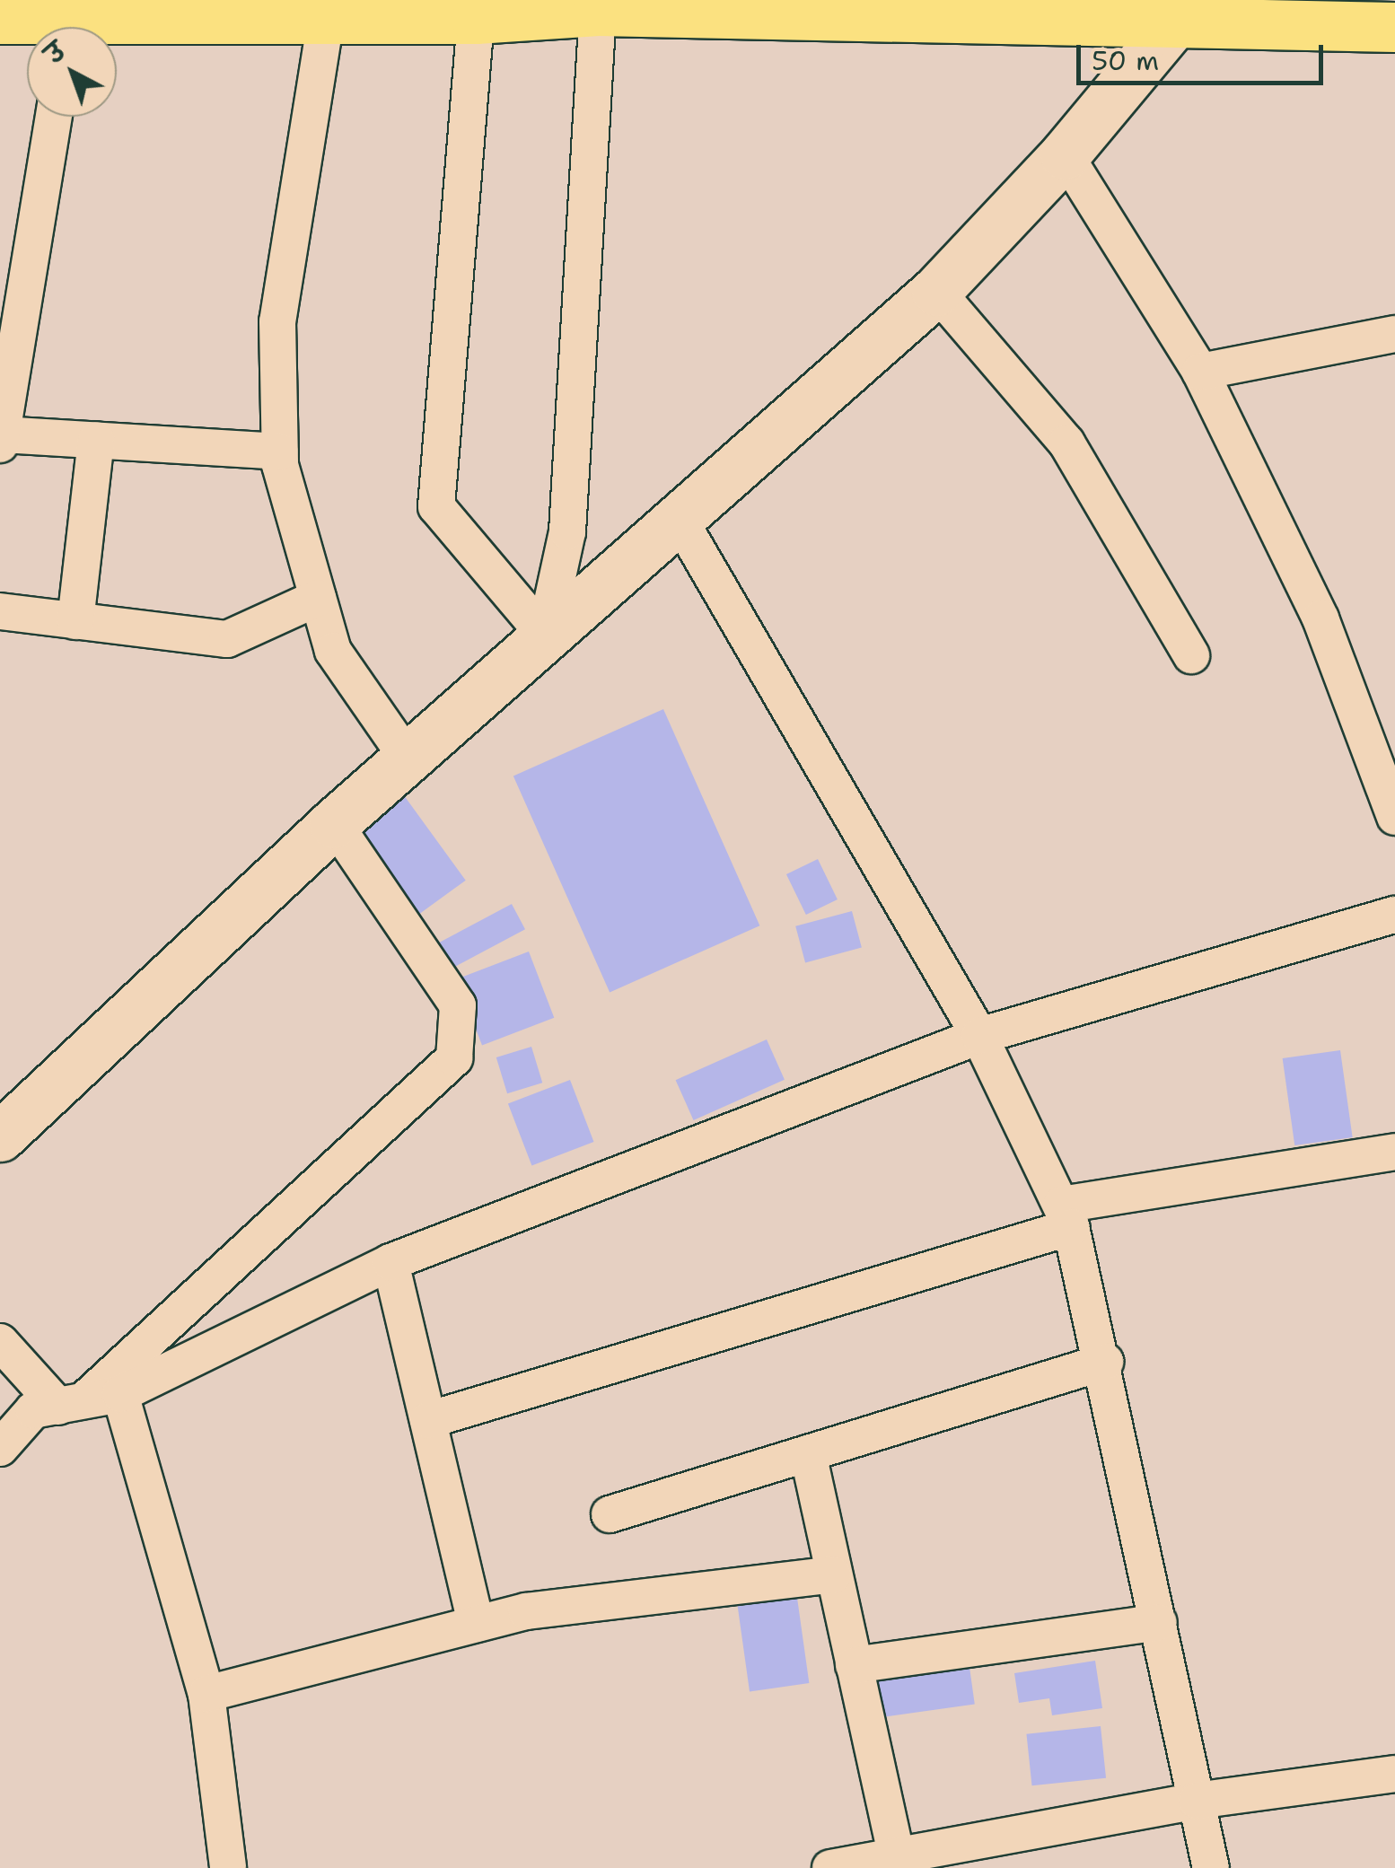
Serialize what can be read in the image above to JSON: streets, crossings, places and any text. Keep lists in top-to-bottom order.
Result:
{
  "scale_bar": "50 m",
  "north": "top left"
}
